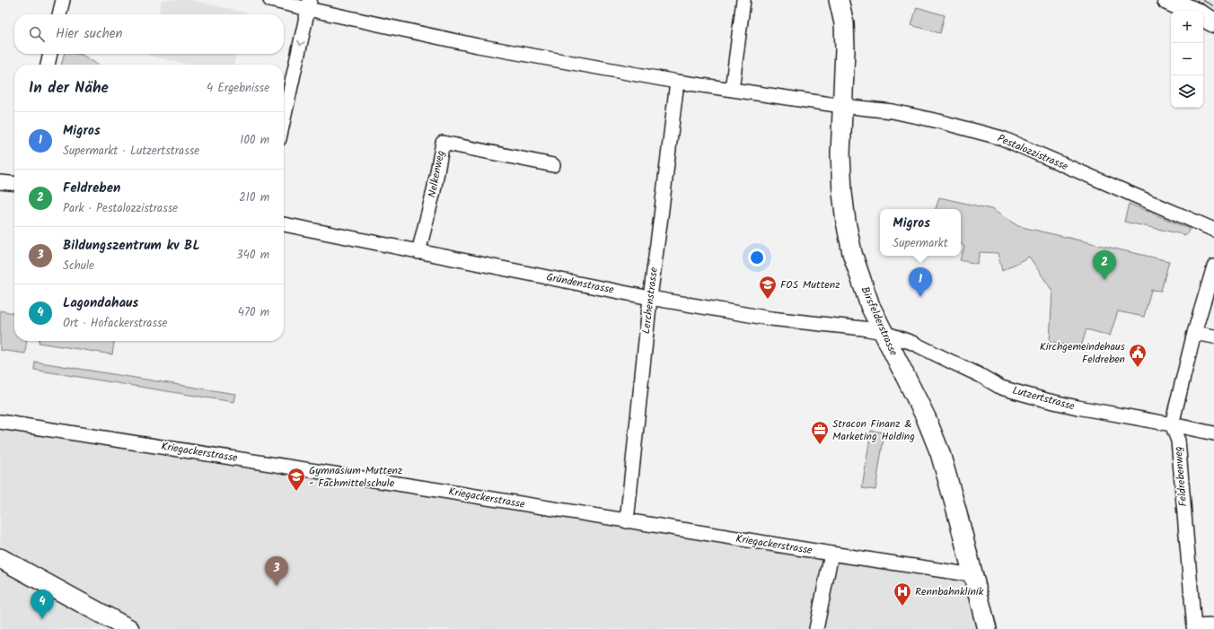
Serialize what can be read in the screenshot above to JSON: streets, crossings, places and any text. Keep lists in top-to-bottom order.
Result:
{
  "streets": {
    "main road": ["Birsfelderstrasse"],
    "street": [
      "Pestalozzistrasse",
      "Nelkenweg",
      "Gründenstrasse",
      "Lerchenstrasse",
      "Lutzertstrasse",
      "Kriegackerstrasse",
      "Feldrebenweg"
    ]
  },
  "crossings": [
    ["Pestalozzistrasse", "Lerchenstrasse"],
    ["Pestalozzistrasse", "Birsfelderstrasse"],
    ["Nelkenweg", "Gründenstrasse"],
    ["Gründenstrasse", "Lerchenstrasse"],
    ["Gründenstrasse", "Birsfelderstrasse"],
    ["Gründenstrasse", "Lutzertstrasse"],
    ["Lerchenstrasse", "Kriegackerstrasse"],
    ["Birsfelderstrasse", "Lutzertstrasse"],
    ["Birsfelderstrasse", "Kriegackerstrasse"],
    ["Lutzertstrasse", "Feldrebenweg"]
  ],
  "places": {
    "school or university": ["FOS Muttenz", "Gymnasium Muttenz - Fachmittelschule"],
    "public building": ["Kirchgemeindehaus Feldreben"],
    "office": ["Stracon Finanz & Marketing Holding"],
    "hospital": ["Rennbahnklinik"]
  },
  "page": {
    "map_buttons": ["+", "−"],
    "search": "Hier suchen",
    "heading": ["In der Nähe", "4 Ergebnisse"],
    "list": [
      {
        "mark": "1",
        "name": "Migros",
        "note": "Supermarkt · Lutzertstrasse",
        "value": "100 m"
      },
      {
        "mark": "2",
        "name": "Feldreben",
        "note": "Park · Pestalozzistrasse",
        "value": "210 m"
      },
      {
        "mark": "3",
        "name": "Bildungszentrum kv BL",
        "note": "Schule",
        "value": "340 m"
      },
      {
        "mark": "4",
        "name": "Lagondahaus",
        "note": "Ort · Hofackerstrasse",
        "value": "470 m"
      }
    ],
    "popup": ["Migros", "Supermarkt"],
    "pins": [
      "2",
      "1",
      "3",
      "4"
    ]
  }
}
